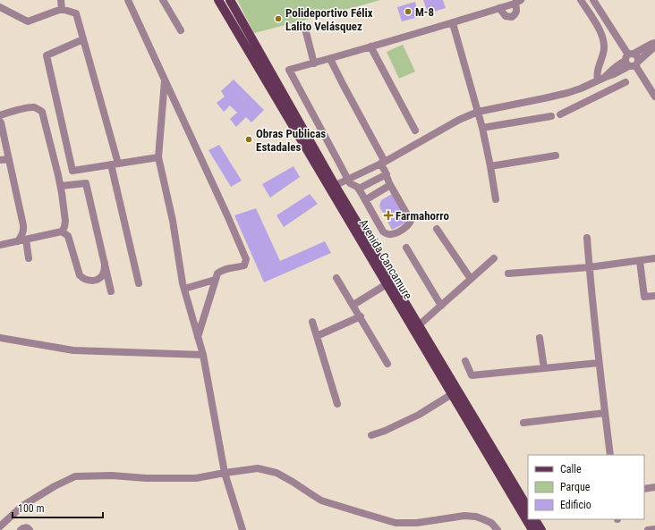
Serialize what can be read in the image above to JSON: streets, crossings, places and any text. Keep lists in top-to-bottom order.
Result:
{
  "streets": {
    "main road": ["Avenida Cancamure"]
  },
  "places": {
    "other": ["M-8", "Polideportivo Félix Lalito Velásquez", "Obras Publicas Estadales"],
    "health": ["Farmahorro"]
  },
  "legend": ["Calle", "Parque", "Edificio"],
  "scale_bar": "100 m"
}
